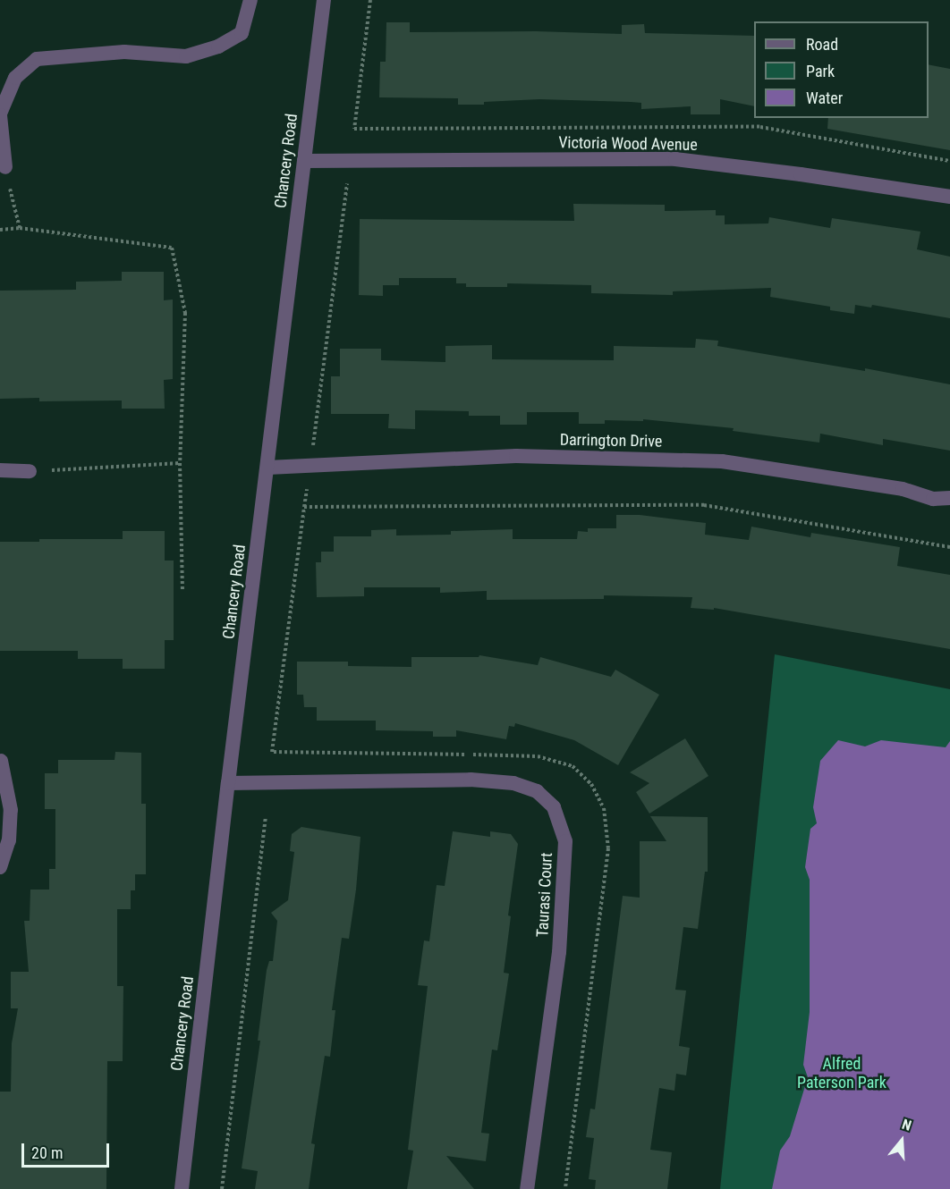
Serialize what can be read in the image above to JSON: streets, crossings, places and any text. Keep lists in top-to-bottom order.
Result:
{
  "streets": {
    "street": [
      "Victoria Wood Avenue",
      "Chancery Road",
      "Darrington Drive",
      "Taurasi Court"
    ]
  },
  "crossings": [
    ["Victoria Wood Avenue", "Chancery Road"],
    ["Chancery Road", "Darrington Drive"],
    ["Chancery Road", "Taurasi Court"]
  ],
  "parks": ["Alfred Paterson Park"],
  "legend": ["Road", "Park", "Water"],
  "scale_bar": "20 m",
  "north": "top"
}
